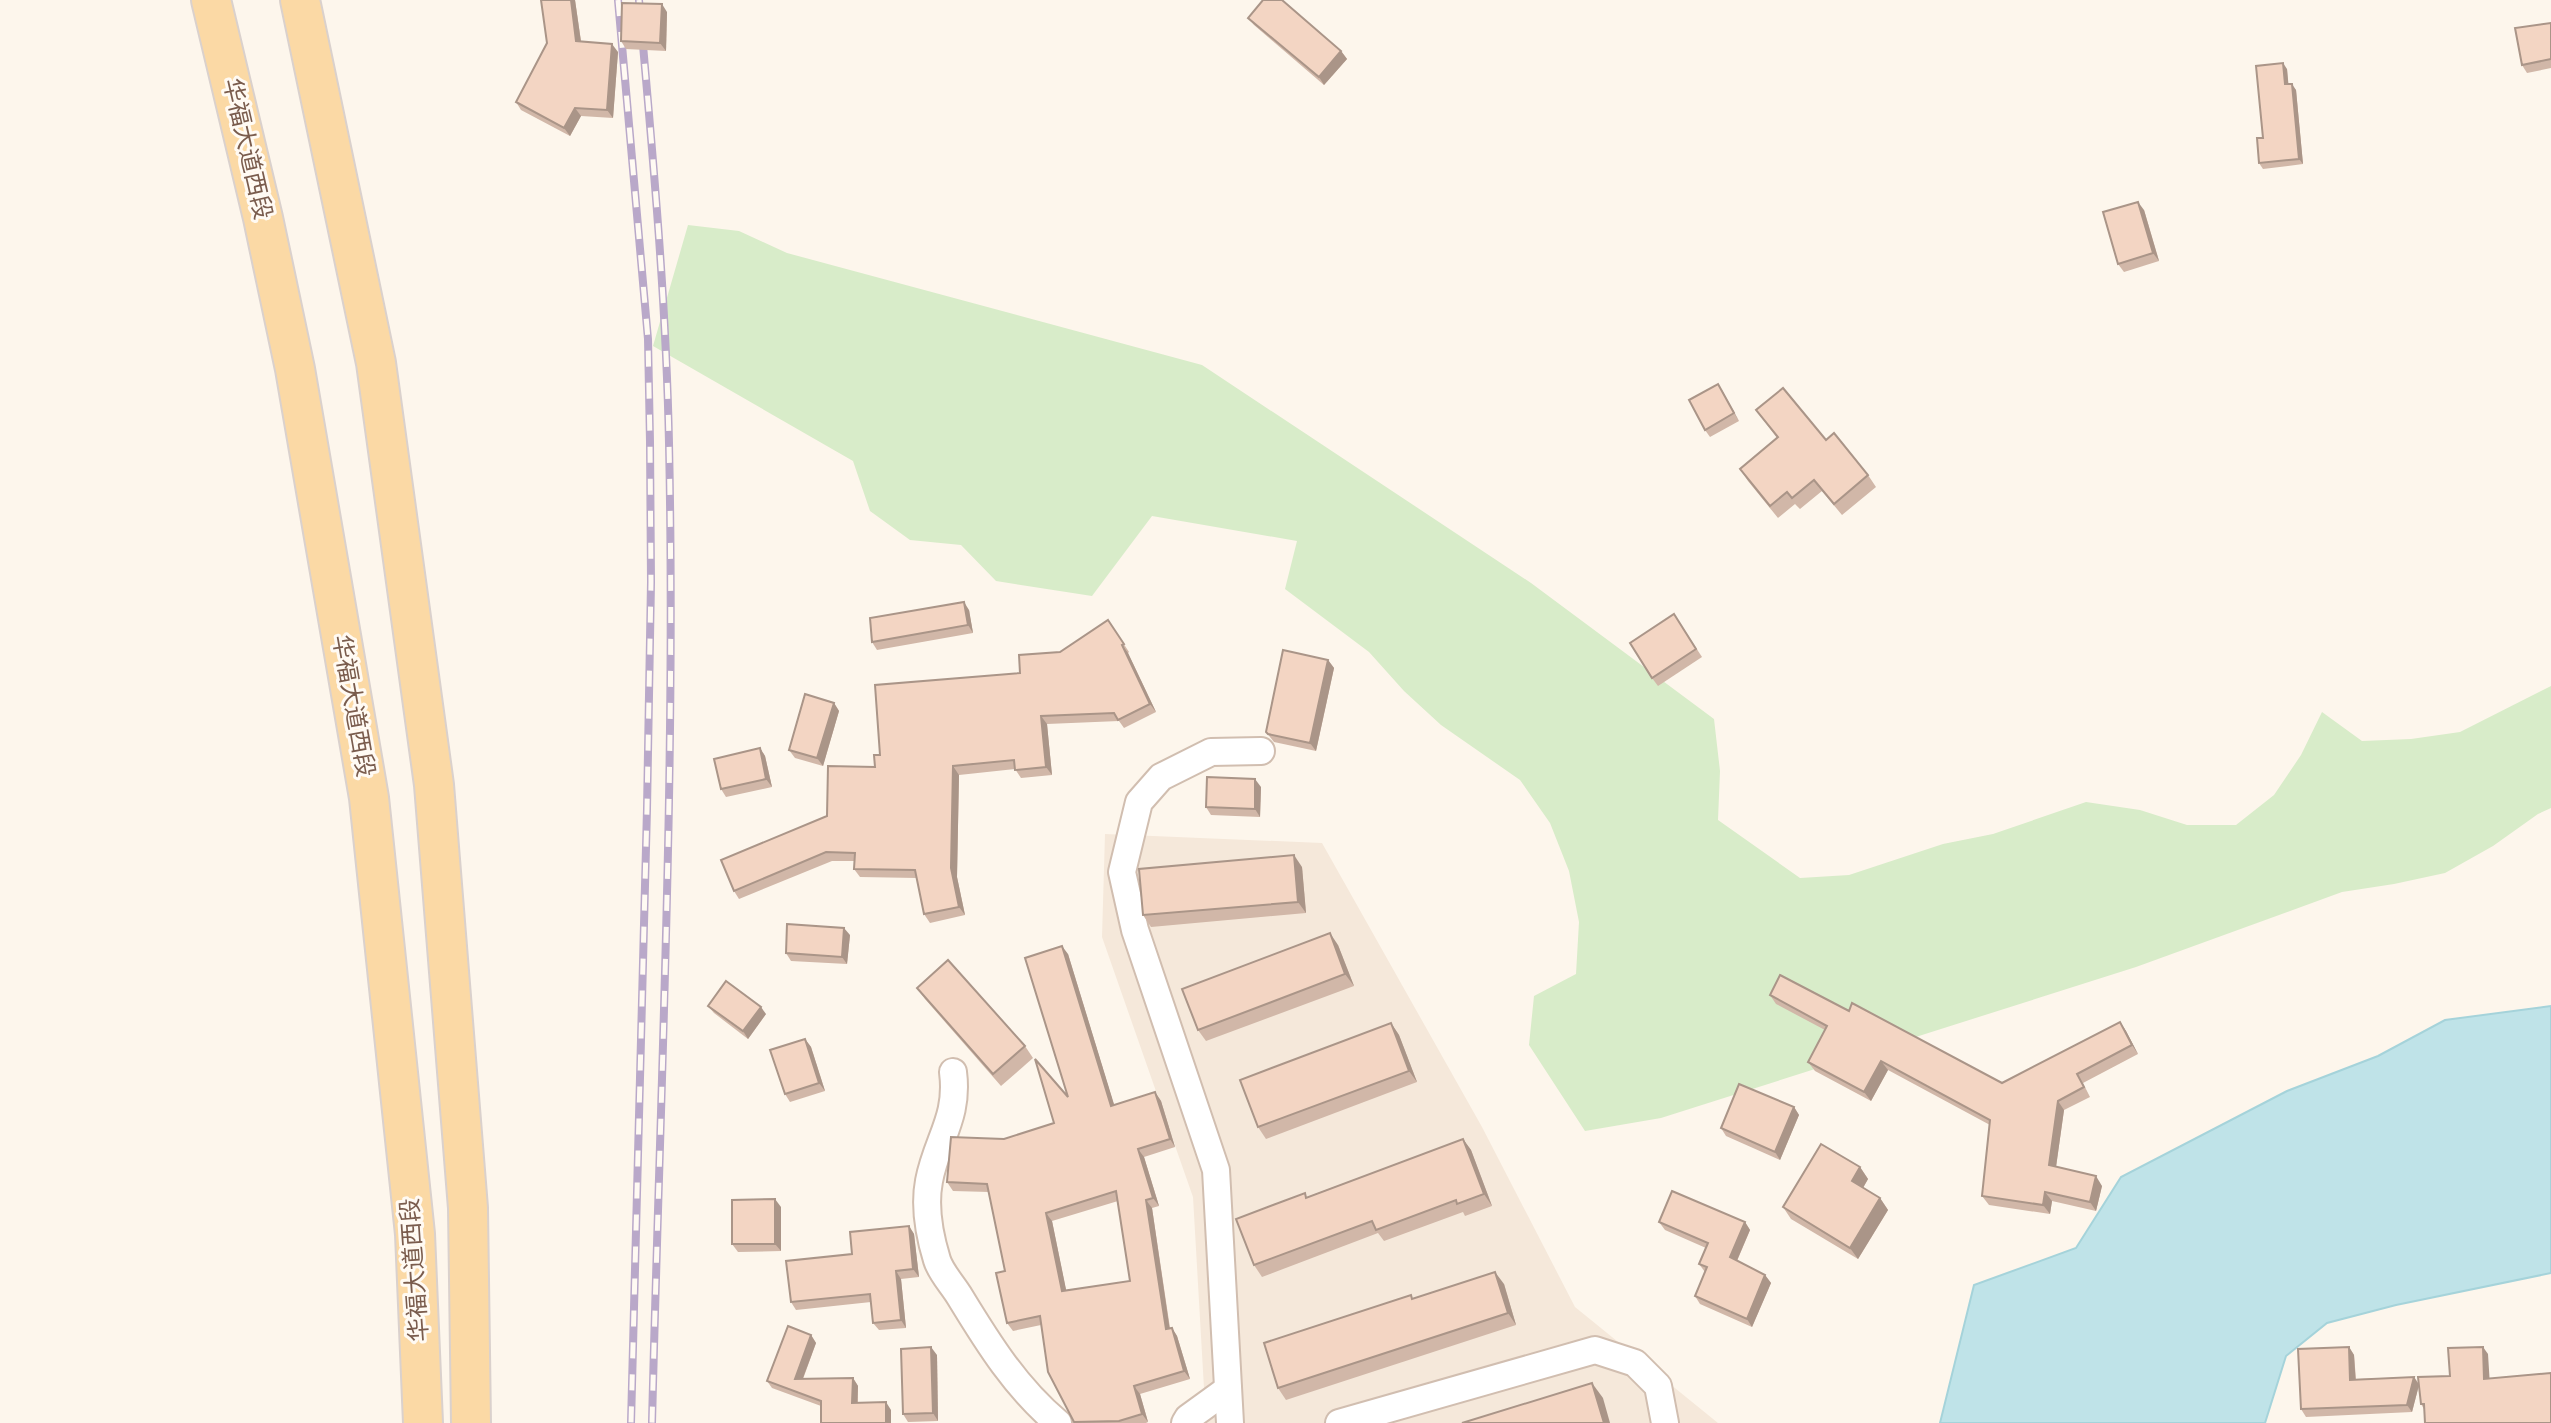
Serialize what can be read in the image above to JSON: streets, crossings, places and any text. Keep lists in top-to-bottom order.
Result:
{
  "streets": {
    "main road": ["华福大道西段"]
  }
}
